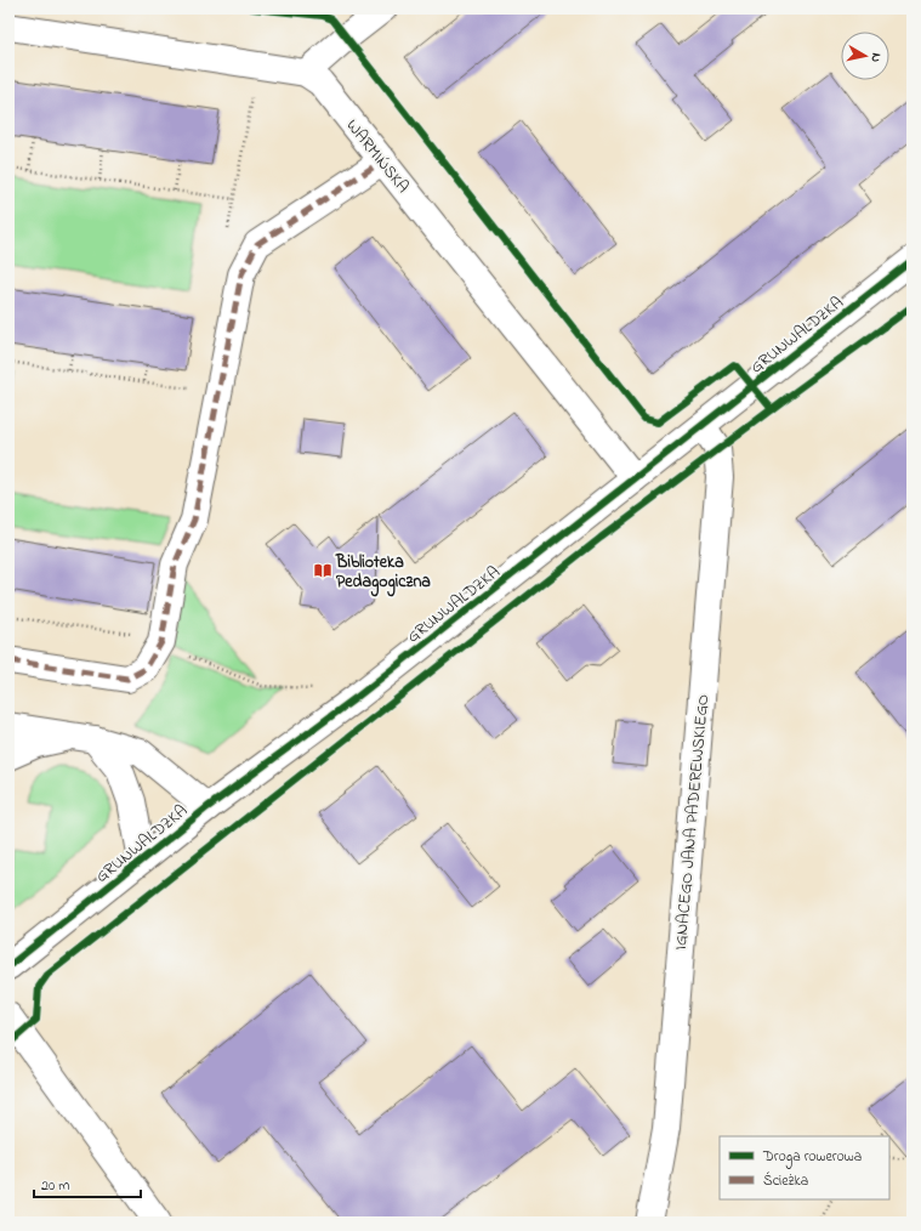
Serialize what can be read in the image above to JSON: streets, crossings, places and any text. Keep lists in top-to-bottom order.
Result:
{
  "streets": {
    "street": ["WARMIŃSKA", "GRUNWALDZKA", "IGNACEGO JANA PADEREWSKIEGO"]
  },
  "crossings": [
    ["WARMIŃSKA", "GRUNWALDZKA"],
    ["GRUNWALDZKA", "IGNACEGO JANA PADEREWSKIEGO"]
  ],
  "places": {
    "library": ["Biblioteka Pedagogiczna"]
  },
  "legend": ["Droga rowerowa", "Ścieżka"],
  "scale_bar": "20 m",
  "north": "right"
}
